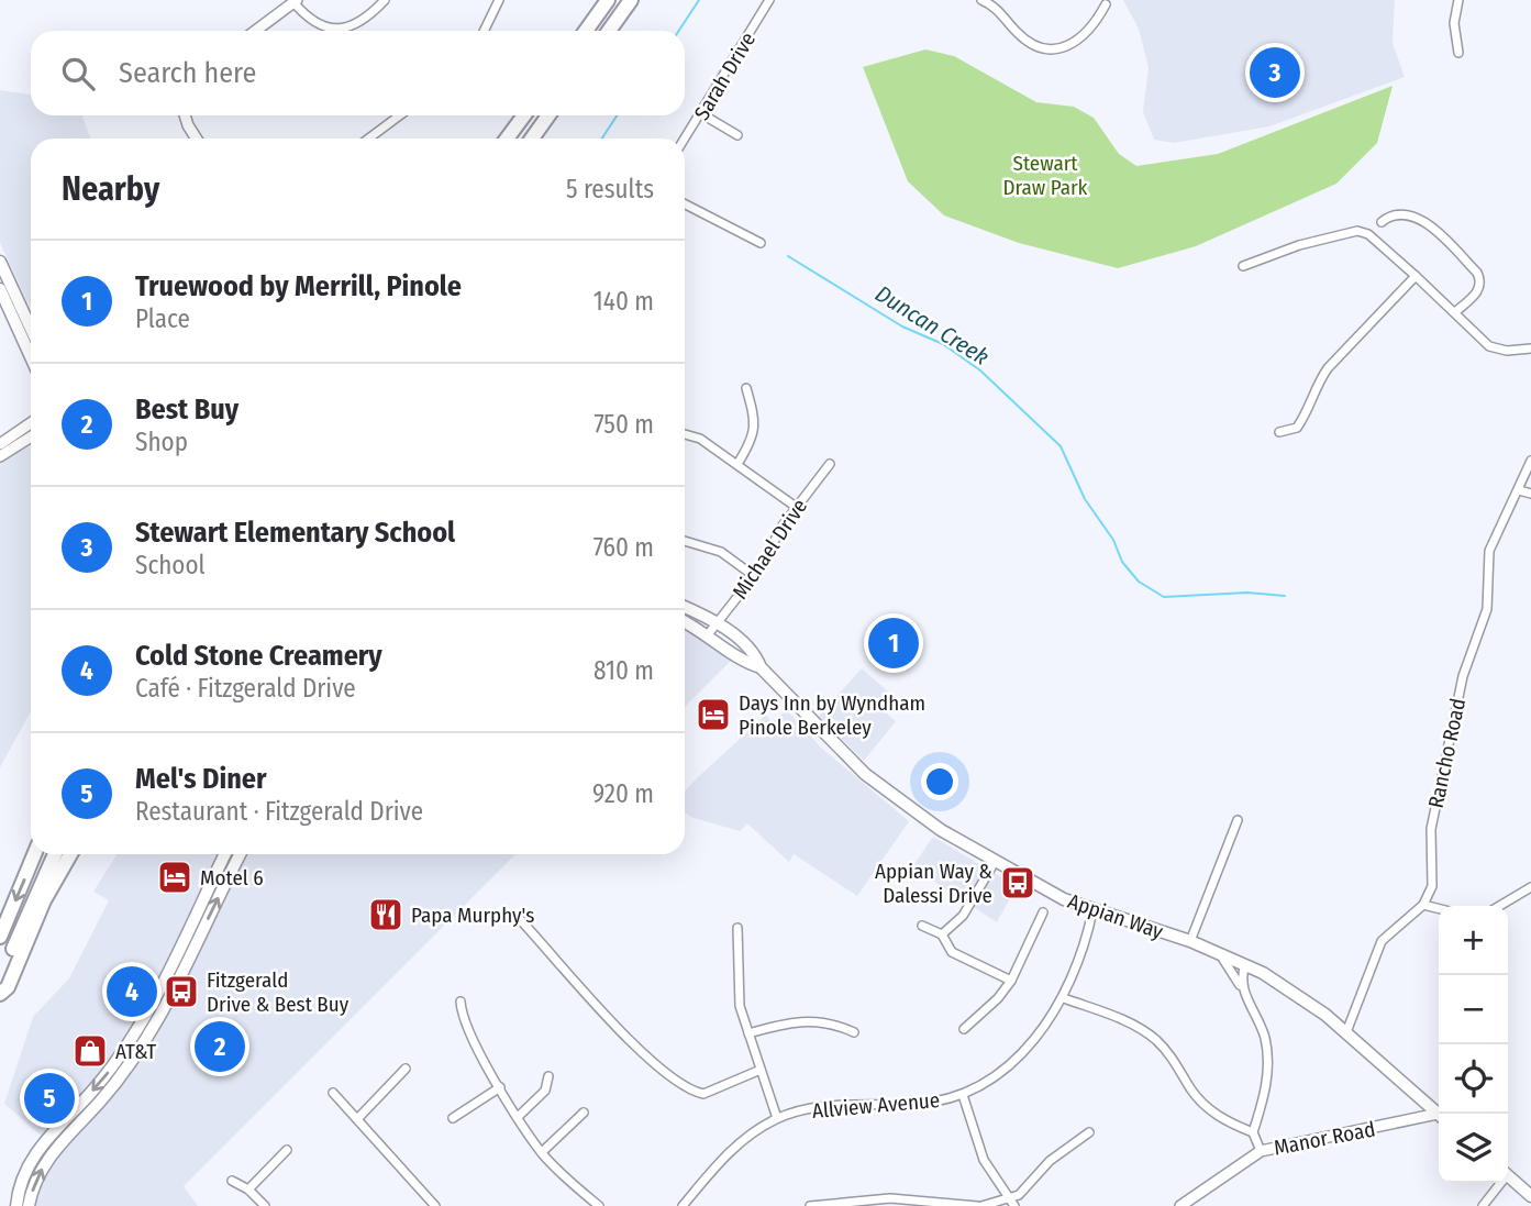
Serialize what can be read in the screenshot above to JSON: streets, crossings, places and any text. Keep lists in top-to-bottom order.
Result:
{
  "streets": {
    "main road": ["Appian Way"],
    "street": [
      "Sarah Drive",
      "Michael Drive",
      "Rancho Road",
      "Allview Avenue",
      "Manor Road"
    ]
  },
  "crossings": [
    ["Michael Drive", "Appian Way"],
    ["Appian Way", "Allview Avenue"]
  ],
  "water": ["Duncan Creek"],
  "parks": ["Stewart Draw Park"],
  "places": {
    "hotel": ["Days Inn by Wyndham Pinole Berkeley", "Motel 6"],
    "bus stop": ["Appian Way & Dalessi Drive", "Fitzgerald Drive & Best Buy"],
    "restaurant": ["Papa Murphy's"],
    "shop": ["AT&T"]
  },
  "page": {
    "search": "Search here",
    "pins": [
      "3",
      "1",
      "4",
      "2",
      "5"
    ],
    "heading": ["Nearby", "5 results"],
    "list": [
      {
        "mark": "1",
        "name": "Truewood by Merrill, Pinole",
        "note": "Place",
        "value": "140 m"
      },
      {
        "mark": "2",
        "name": "Best Buy",
        "note": "Shop",
        "value": "750 m"
      },
      {
        "mark": "3",
        "name": "Stewart Elementary School",
        "note": "School",
        "value": "760 m"
      },
      {
        "mark": "4",
        "name": "Cold Stone Creamery",
        "note": "Café · Fitzgerald Drive",
        "value": "810 m"
      },
      {
        "mark": "5",
        "name": "Mel's Diner",
        "note": "Restaurant · Fitzgerald Drive",
        "value": "920 m"
      }
    ],
    "map_buttons": ["+", "−"]
  }
}
